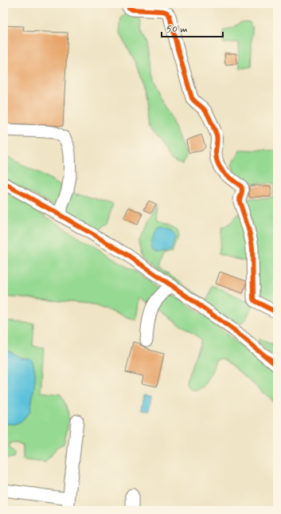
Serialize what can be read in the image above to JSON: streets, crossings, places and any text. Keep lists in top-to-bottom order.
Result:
{
  "scale_bar": "50 m"
}
